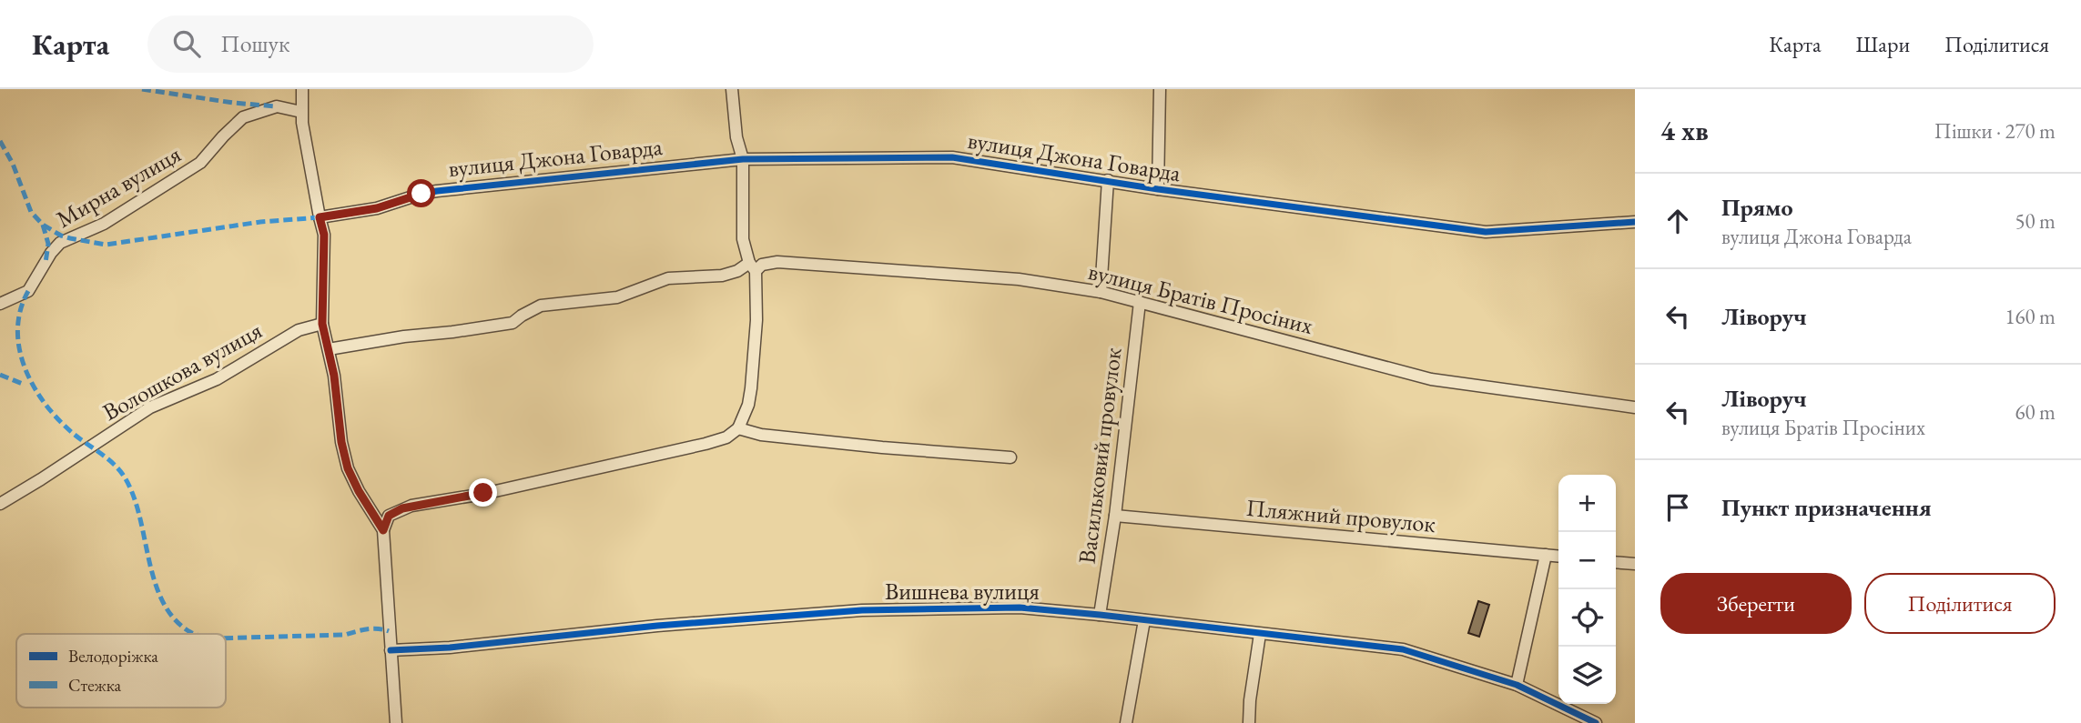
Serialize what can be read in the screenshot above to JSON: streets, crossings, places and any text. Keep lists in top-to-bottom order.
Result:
{
  "streets": {
    "street": [
      "вулиця Джона Говарда",
      "Мирна вулиця",
      "вулиця Братів Просіних",
      "Волошкова вулиця",
      "Васильковий провулок",
      "Пляжний провулок",
      "Вишнева вулиця"
    ]
  },
  "crossings": [
    ["вулиця Братів Просіних", "Васильковий провулок"],
    ["Васильковий провулок", "Пляжний провулок"],
    ["Васильковий провулок", "Вишнева вулиця"]
  ],
  "legend": ["Велодоріжка", "Стежка"],
  "page": {
    "header": "Карта",
    "search": "Пошук",
    "nav": ["Карта", "Шари", "Поділитися"],
    "heading": ["4 хв", "Пішки · 270 m"],
    "list": [
      ["Прямо", "вулиця Джона Говарда", "50 m"],
      ["Ліворуч", "160 m"],
      ["Ліворуч", "вулиця Братів Просіних", "60 m"],
      "Пункт призначення"
    ],
    "map_buttons": ["+", "−"],
    "buttons": ["Зберегти", "Поділитися"]
  }
}
